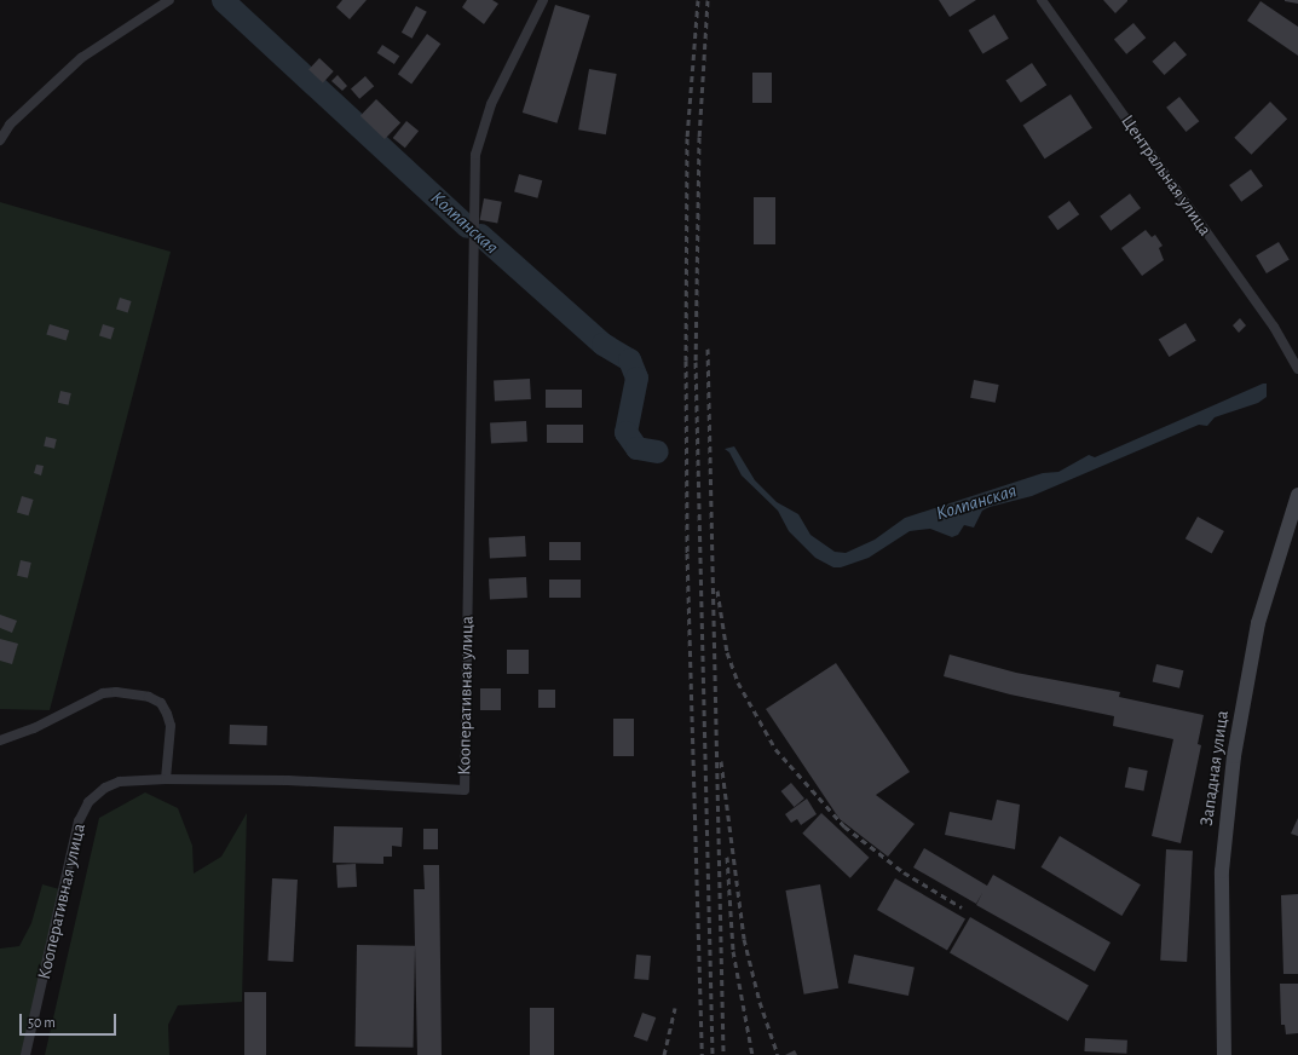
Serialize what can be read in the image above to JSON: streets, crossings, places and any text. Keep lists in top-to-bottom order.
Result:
{
  "streets": {
    "main road": ["Западная улица"],
    "street": ["Центральная улица", "Кооперативная улица"]
  },
  "water": ["Колпанская"],
  "scale_bar": "50 m"
}
